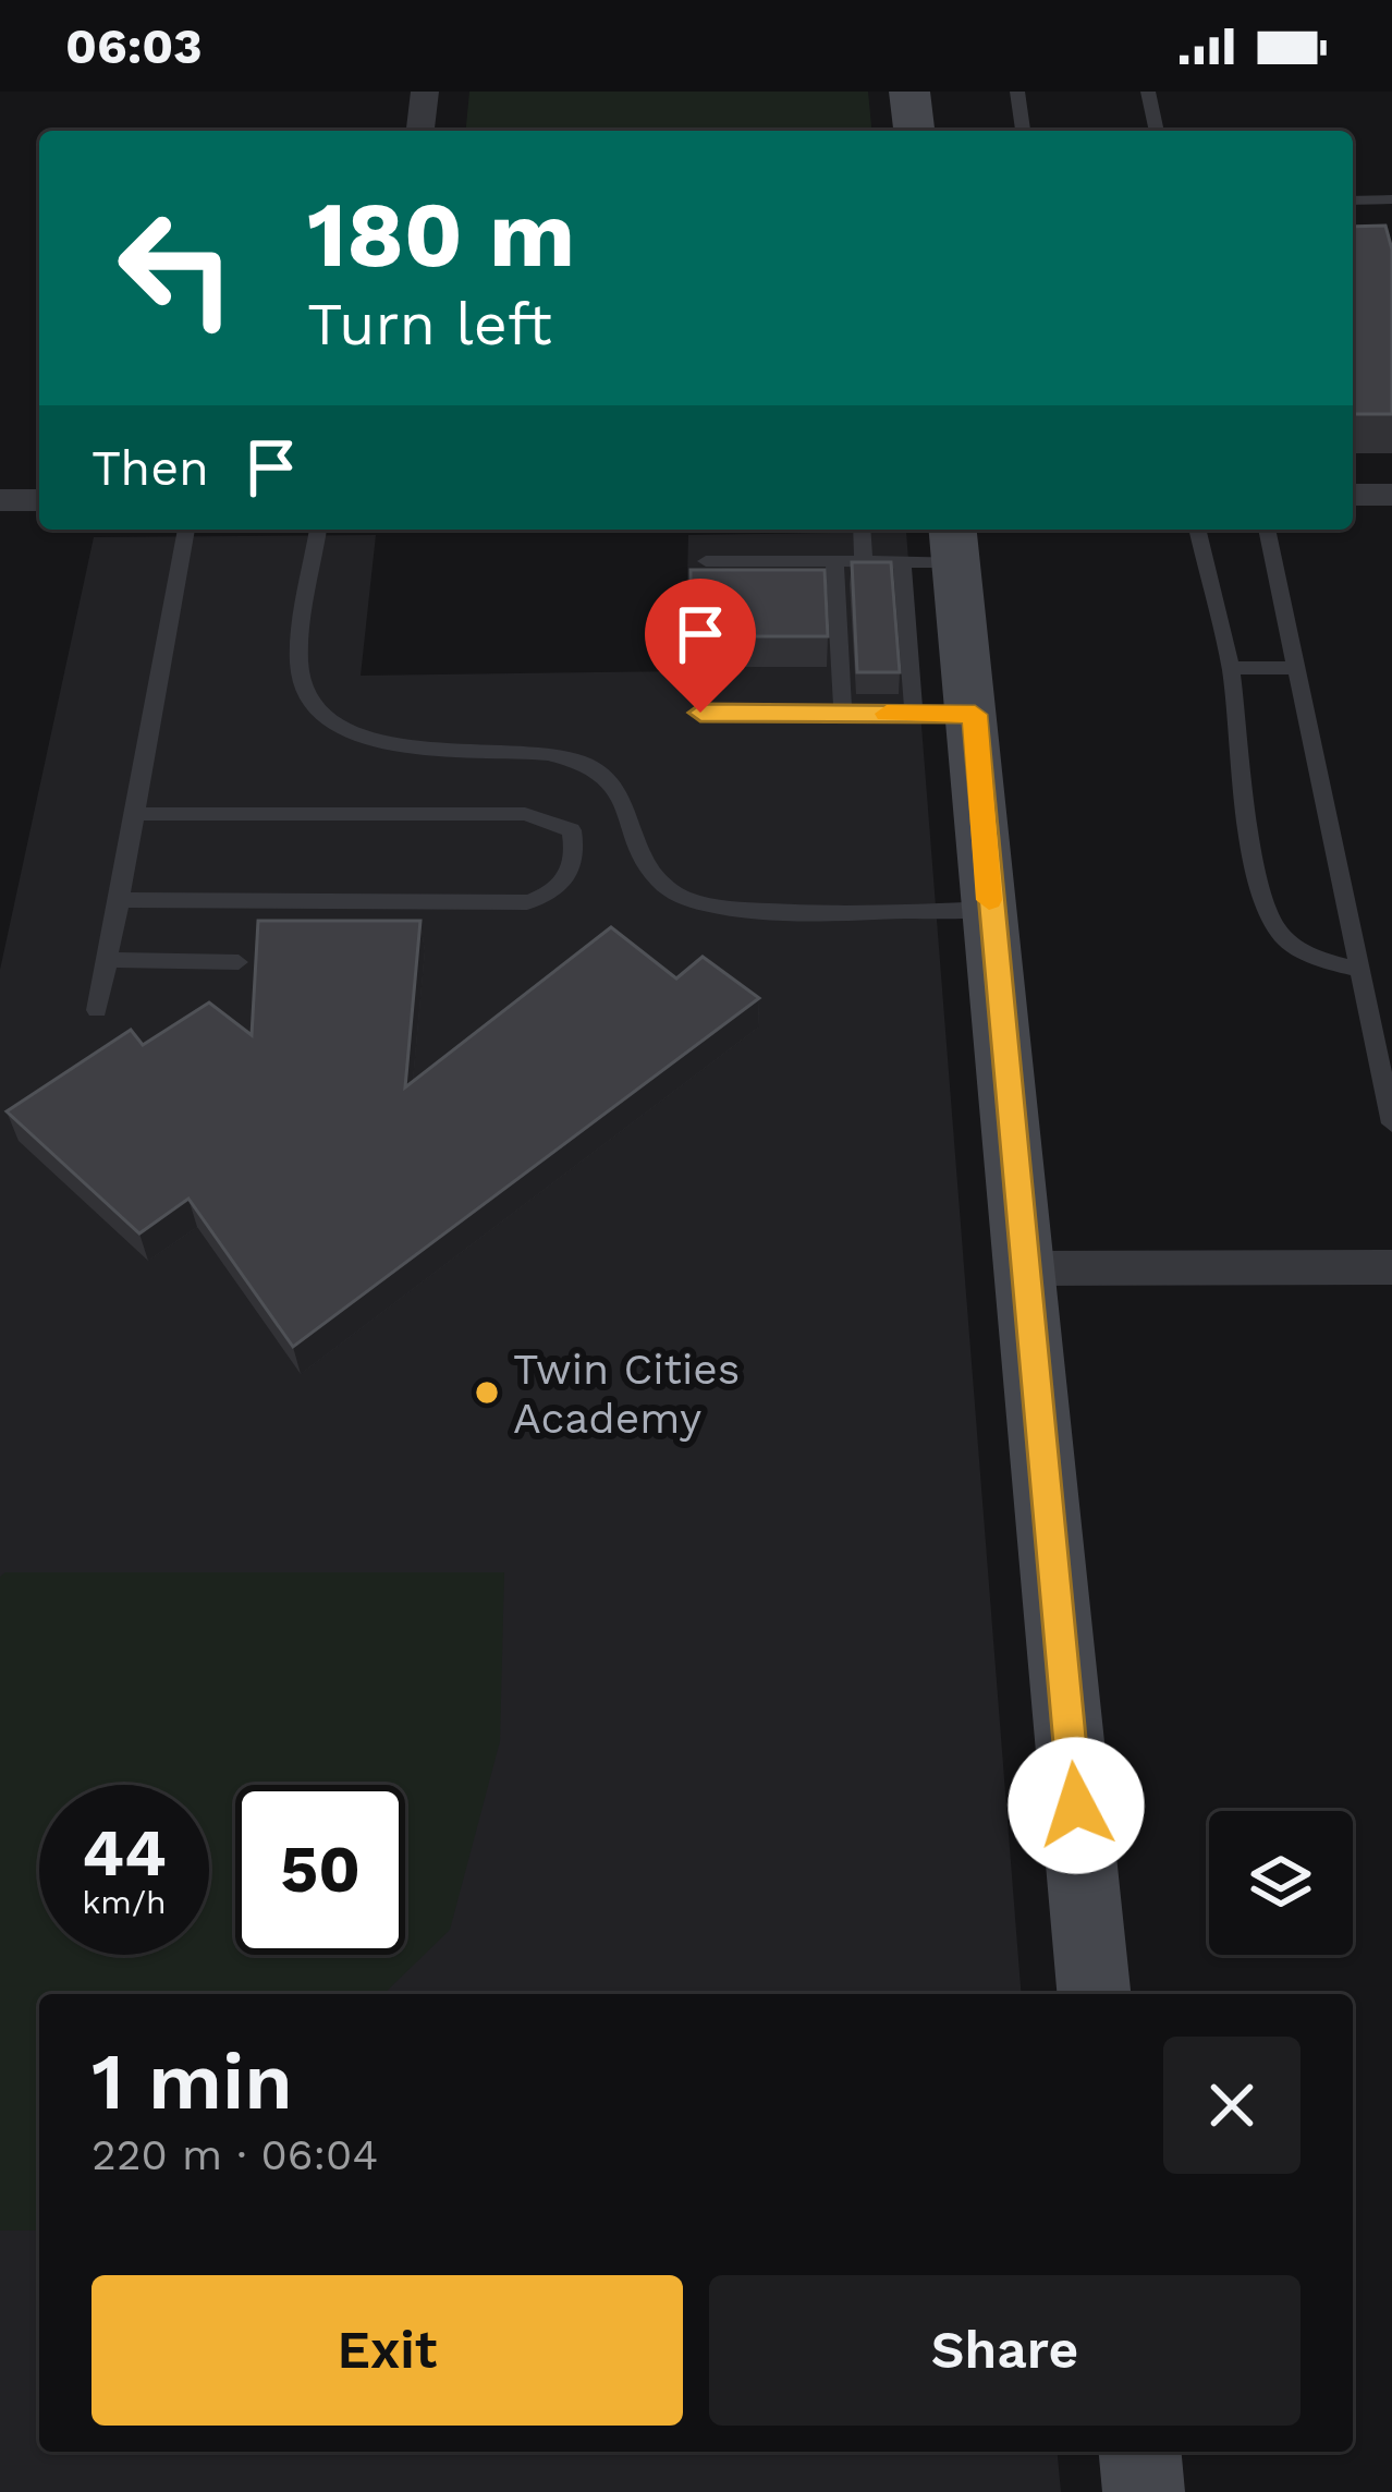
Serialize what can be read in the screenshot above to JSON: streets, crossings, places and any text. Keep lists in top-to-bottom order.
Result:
{
  "places": ["Twin Cities Academy"],
  "page": {
    "status": "06:03",
    "turn": ["180 m", "Turn left"],
    "then": "Then",
    "speed": "44 km/h",
    "limit": "50",
    "heading": ["1 min", "220 m · 06:04"],
    "buttons": ["Exit", "Share"]
  }
}
